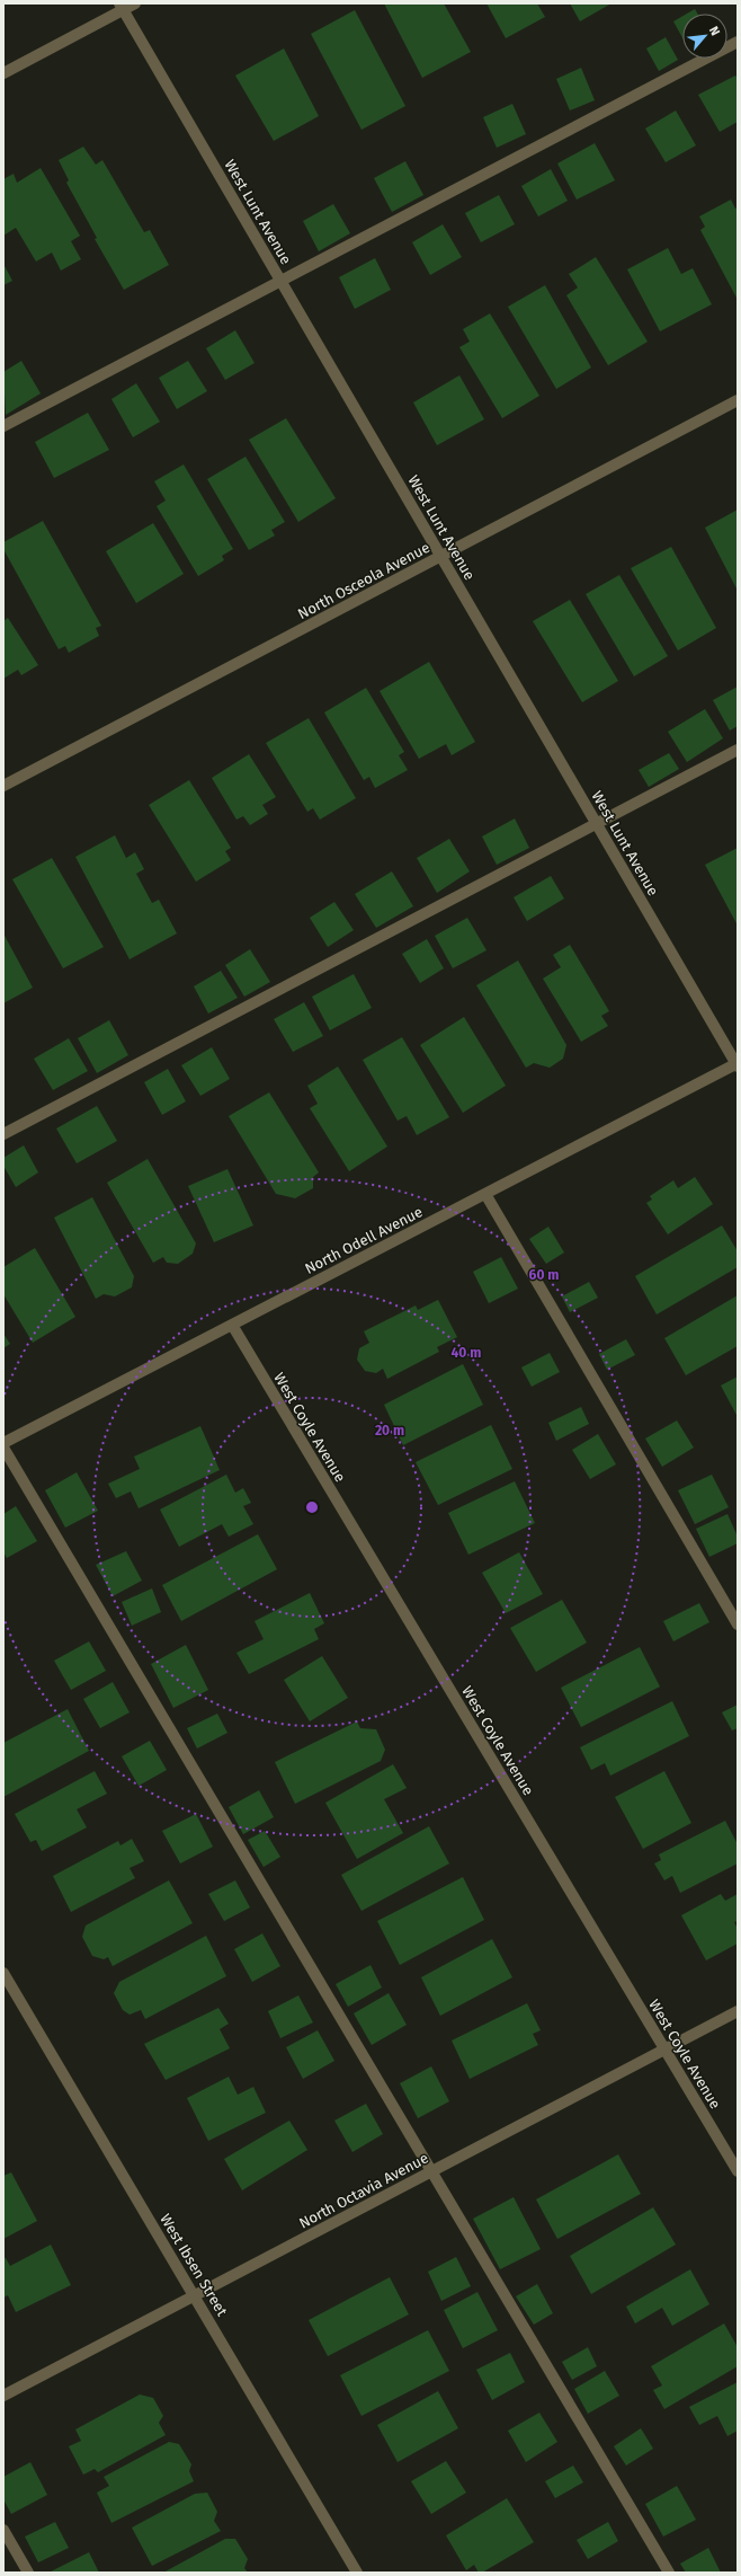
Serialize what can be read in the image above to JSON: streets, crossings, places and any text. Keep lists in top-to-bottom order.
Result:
{
  "streets": {
    "street": [
      "West Lunt Avenue",
      "North Osceola Avenue",
      "North Odell Avenue",
      "West Coyle Avenue",
      "North Octavia Avenue",
      "West Ibsen Street"
    ]
  },
  "crossings": [
    ["West Lunt Avenue", "North Osceola Avenue"],
    ["West Lunt Avenue", "North Odell Avenue"],
    ["North Odell Avenue", "West Coyle Avenue"],
    ["West Coyle Avenue", "North Octavia Avenue"],
    ["North Octavia Avenue", "West Ibsen Street"]
  ],
  "north": "top right",
  "rings": ["60 m", "40 m", "20 m"]
}
